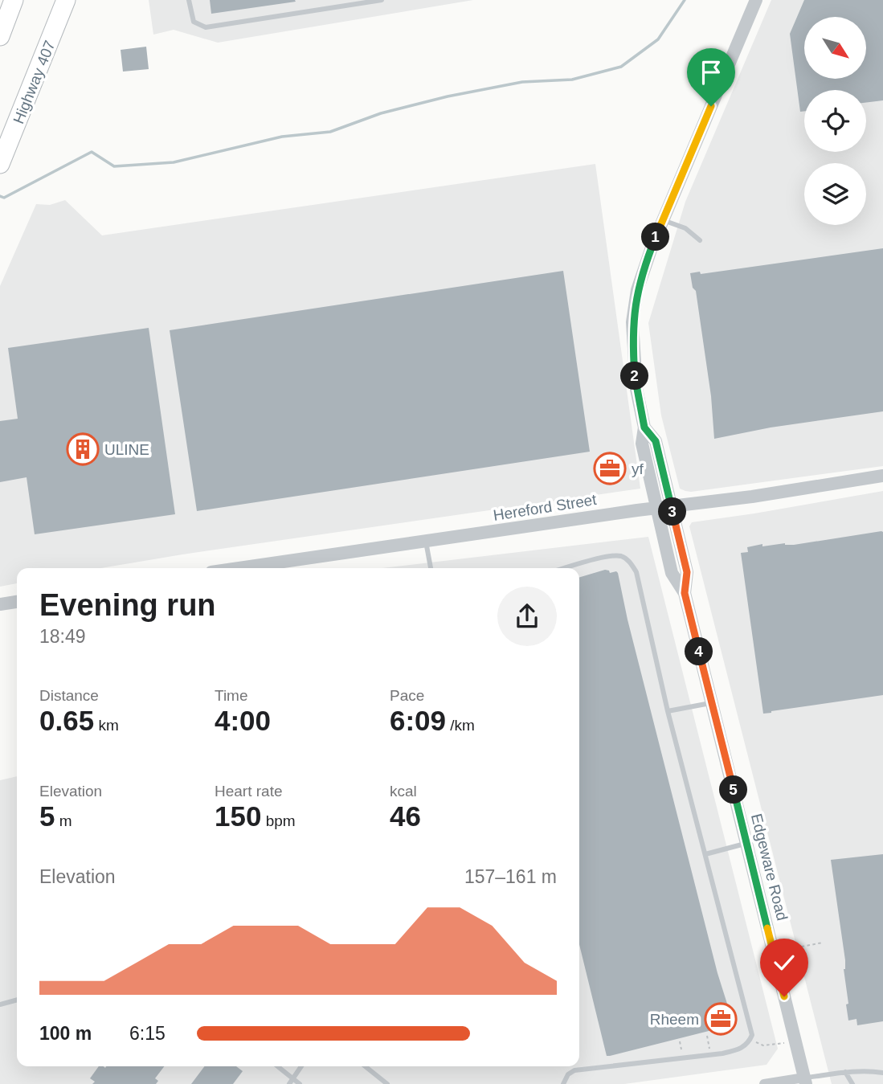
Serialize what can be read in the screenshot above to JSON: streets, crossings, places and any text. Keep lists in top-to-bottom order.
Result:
{
  "streets": {
    "highway": ["Highway 407"],
    "street": ["Hereford Street", "Edgeware Road"]
  },
  "crossings": [
    ["Hereford Street", "Edgeware Road"]
  ],
  "places": {
    "building": ["ULINE"],
    "office": ["yf", "Rheem"]
  },
  "north": "bottom right",
  "page": {
    "pins": [
      "1",
      "2",
      "3",
      "4",
      "5"
    ],
    "heading": ["Evening run", "18:49"],
    "stats": [
      ["Distance", "0.65 km"],
      ["Time", "4:00"],
      ["Pace", "6:09 /km"],
      ["Elevation", "5 m"],
      ["Heart rate", "150 bpm"],
      ["kcal", "46"]
    ],
    "chart": ["Elevation", "157–161 m"],
    "list": [
      {
        "name": "100 m",
        "note": "6:15"
      }
    ]
  }
}
